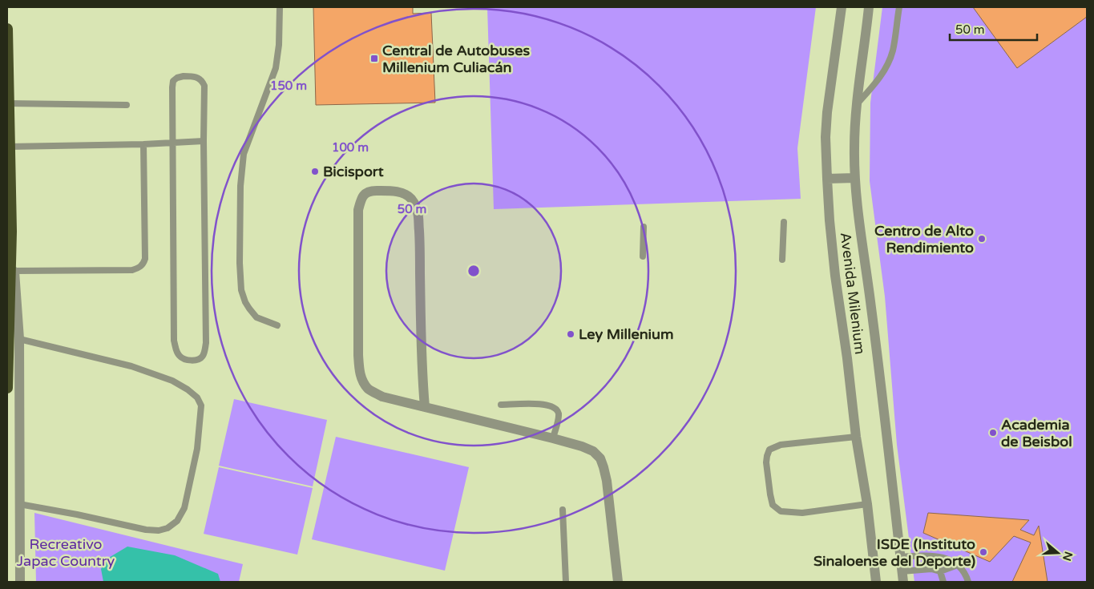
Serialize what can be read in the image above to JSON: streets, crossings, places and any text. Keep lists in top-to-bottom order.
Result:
{
  "streets": {
    "street": ["Avenida Milenium"]
  },
  "parks": ["Recreativo Japac Country"],
  "places": {
    "transit": ["Central de Autobuses Millenium Culiacán"],
    "other": [
      "Bicisport",
      "Centro de Alto Rendimiento",
      "Ley Millenium",
      "Academia de Beisbol",
      "ISDE (Instituto Sinaloense del Deporte)"
    ]
  },
  "scale_bar": "50 m",
  "north": "right",
  "rings": ["150 m", "100 m", "50 m"]
}
